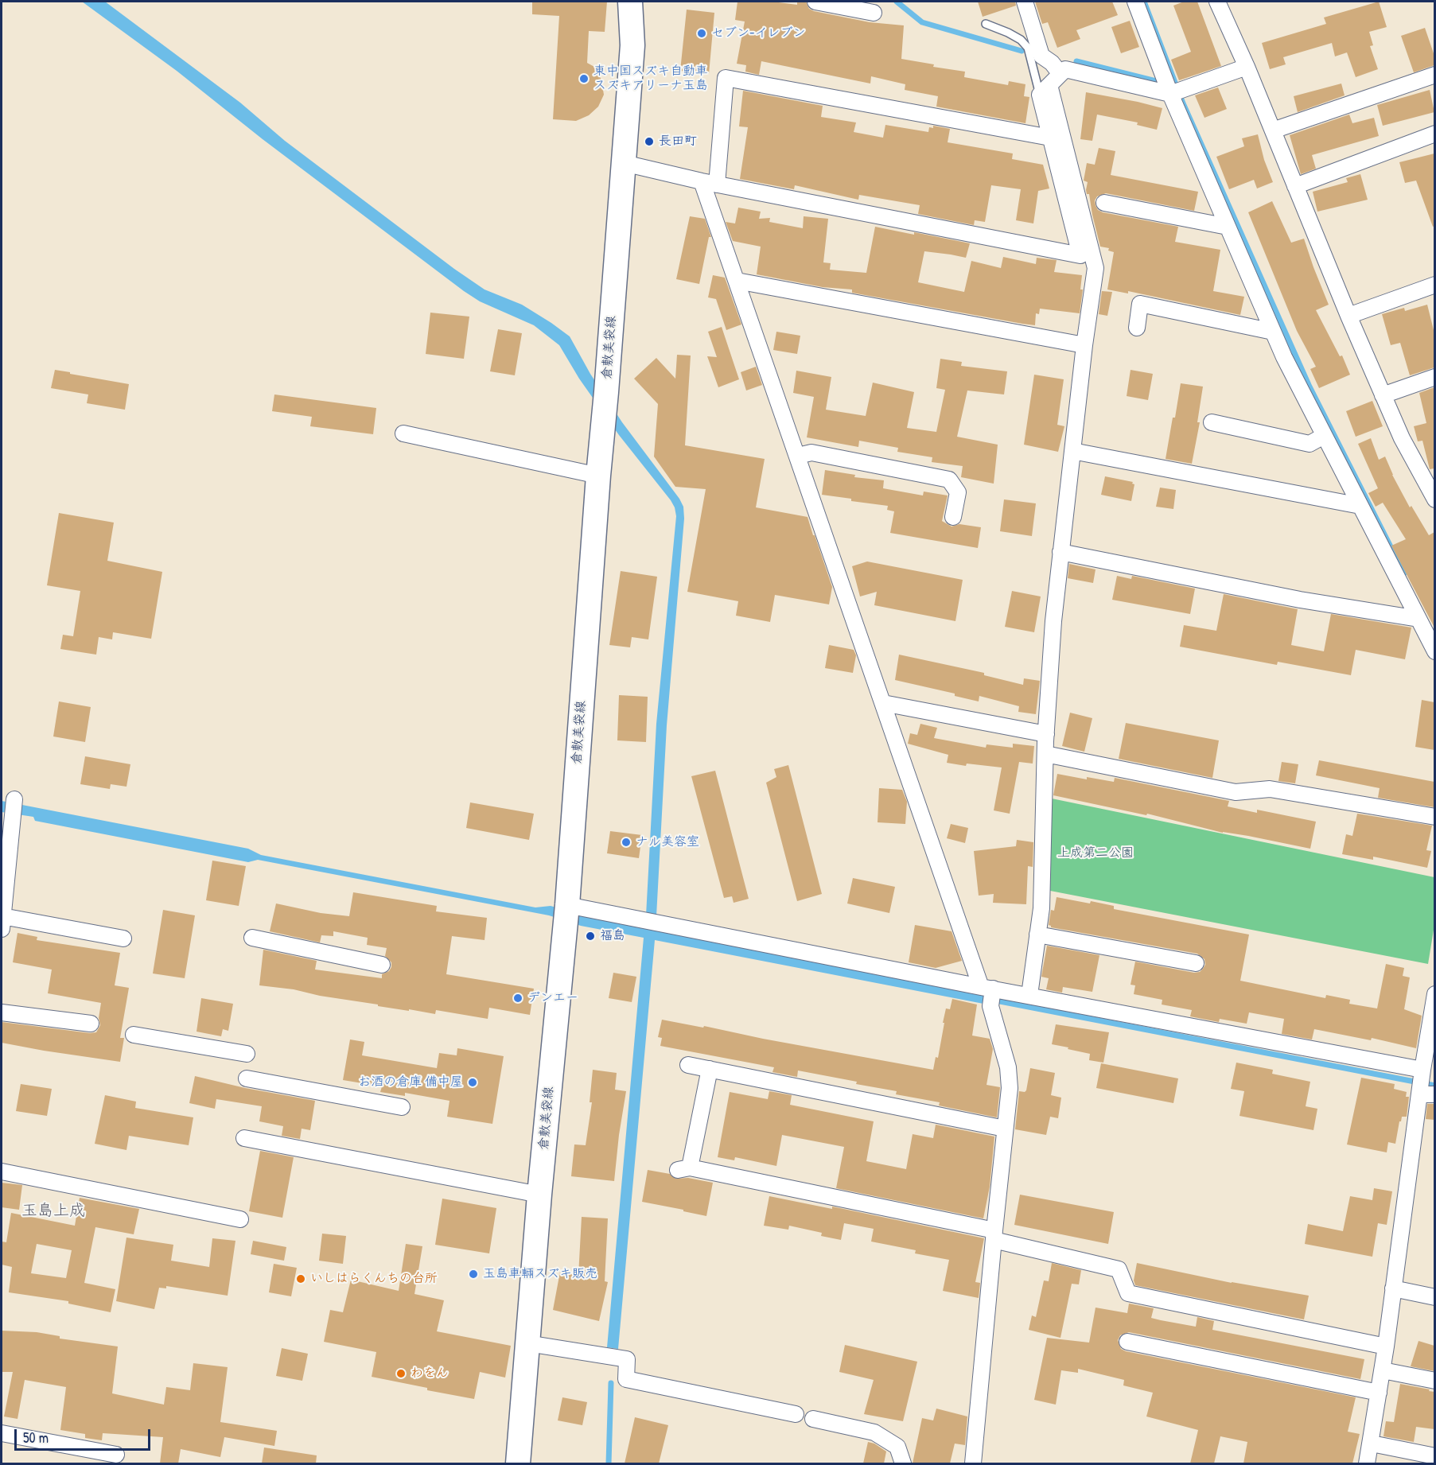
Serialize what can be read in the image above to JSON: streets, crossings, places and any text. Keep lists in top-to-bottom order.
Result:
{
  "streets": {
    "main road": ["倉敷美袋線"]
  },
  "districts": ["玉島上成"],
  "parks": ["上成第二公園"],
  "places": [
    "セブン-イレブン",
    "東中国スズキ自動車 スズキアリーナ玉島",
    "長田町",
    "ナル美容室",
    "福島",
    "デンエー",
    "お酒の倉庫 備中屋",
    "玉島車輛スズキ販売",
    "いしはらくんちの台所",
    "わをん"
  ],
  "scale_bar": "50 m"
}
